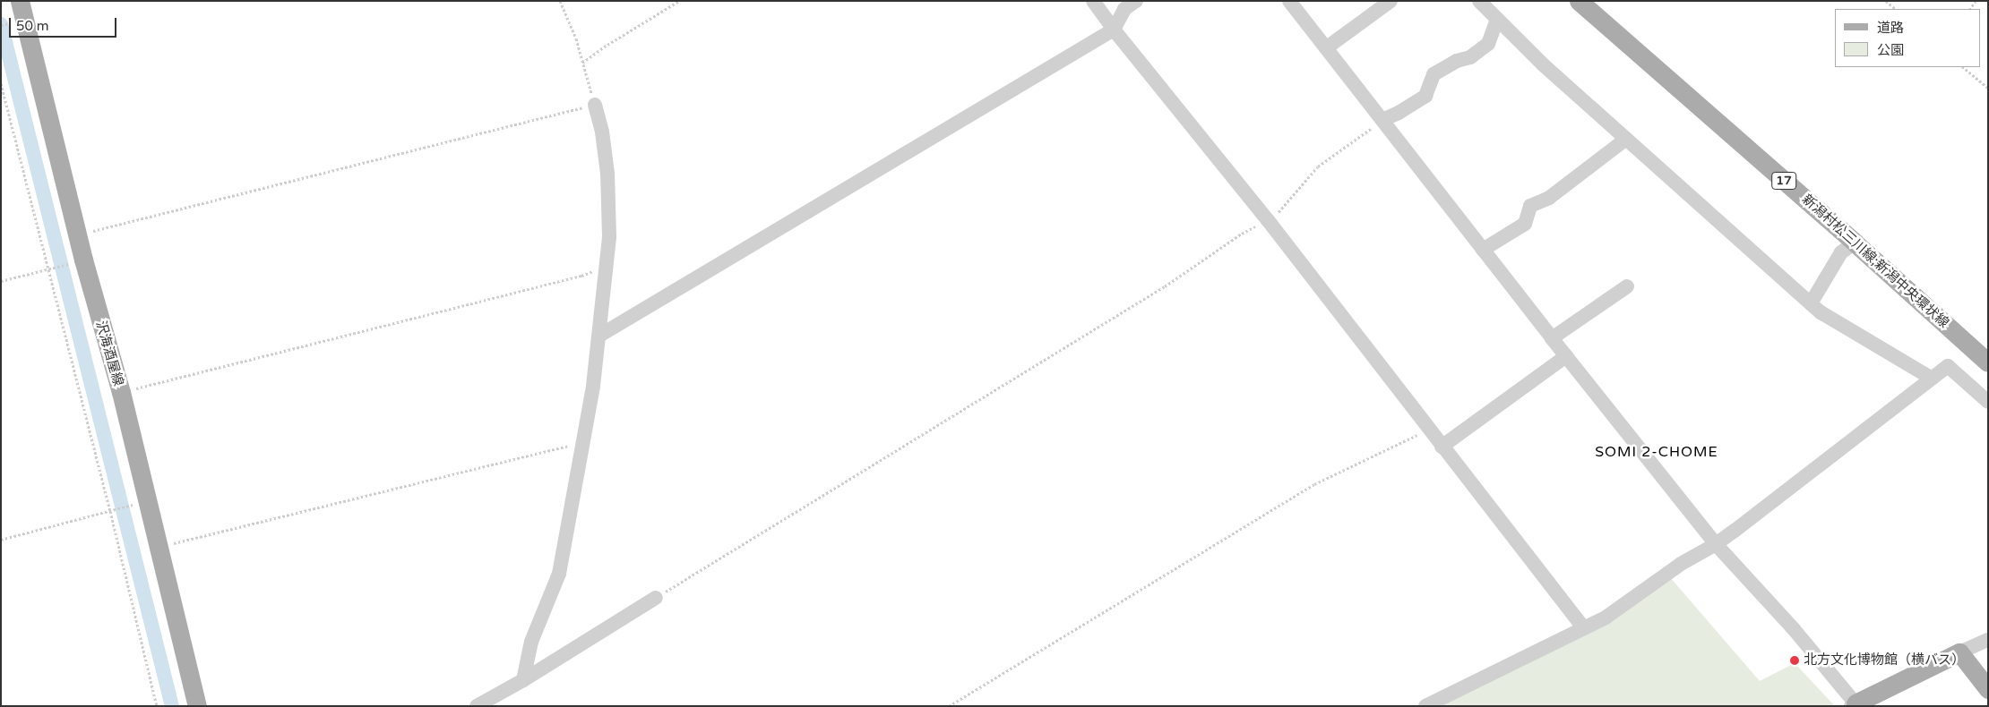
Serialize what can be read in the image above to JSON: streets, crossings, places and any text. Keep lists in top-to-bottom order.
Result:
{
  "streets": {
    "main road": ["17", "新潟村松三川線;新潟中央環状線", "沢海酒屋線"]
  },
  "districts": ["SOMI 2-CHOME"],
  "places": ["北方文化博物館（横バス）"],
  "legend": ["道路", "公園"],
  "scale_bar": "50 m"
}
